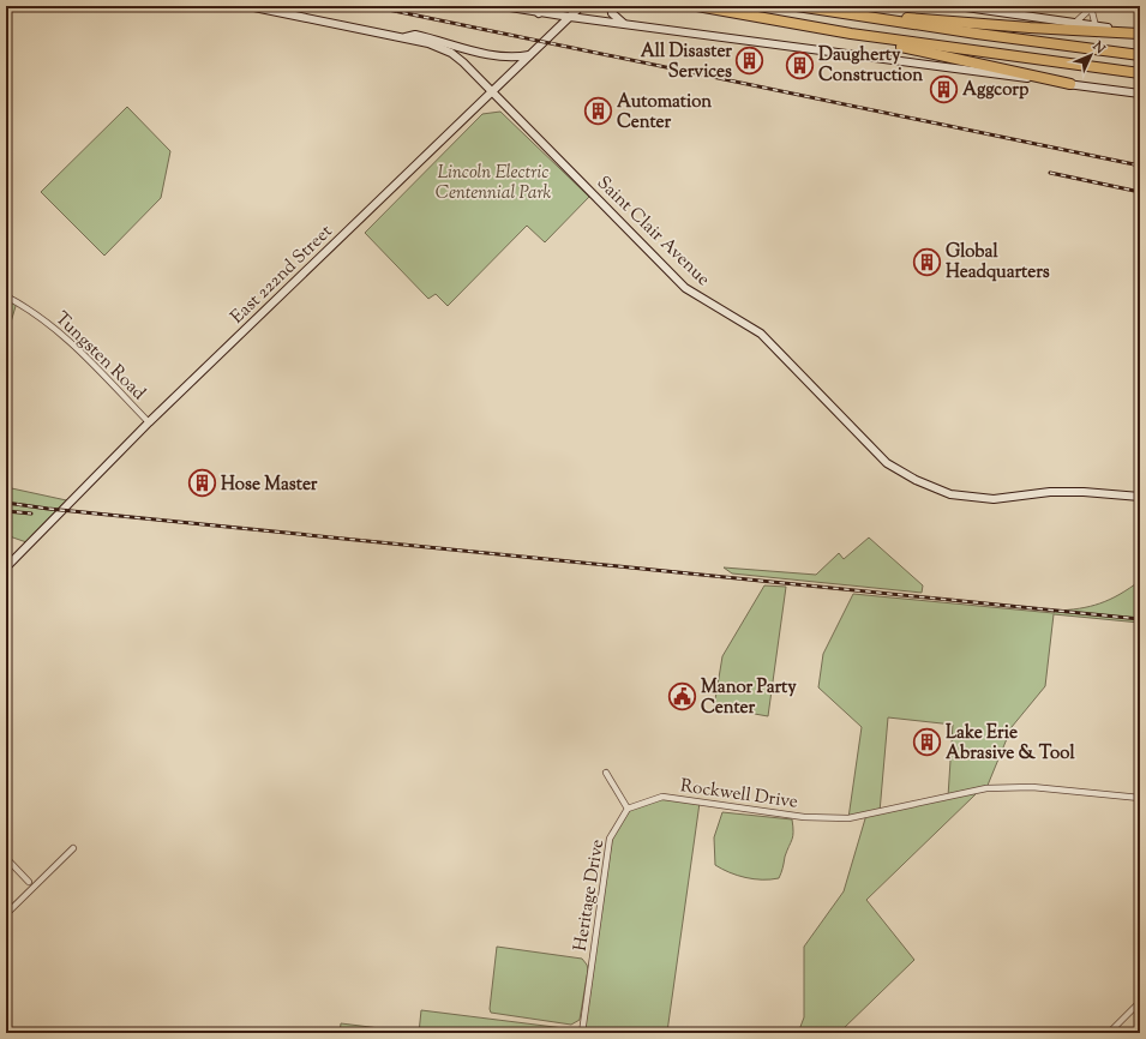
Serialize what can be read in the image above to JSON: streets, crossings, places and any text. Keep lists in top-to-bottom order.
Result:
{
  "streets": {
    "street": [
      "Saint Clair Avenue",
      "East 222nd Street",
      "Tungsten Road",
      "Rockwell Drive",
      "Heritage Drive"
    ]
  },
  "crossings": [
    ["Saint Clair Avenue", "East 222nd Street"],
    ["East 222nd Street", "Tungsten Road"],
    ["Rockwell Drive", "Heritage Drive"]
  ],
  "parks": ["Lincoln Electric Centennial Park"],
  "places": {
    "building": [
      "All Disaster Services",
      "Daugherty Construction",
      "Aggcorp",
      "Automation Center",
      "Global Headquarters",
      "Hose Master",
      "Lake Erie Abrasive & Tool"
    ],
    "public building": ["Manor Party Center"]
  },
  "north": "top right"
}
